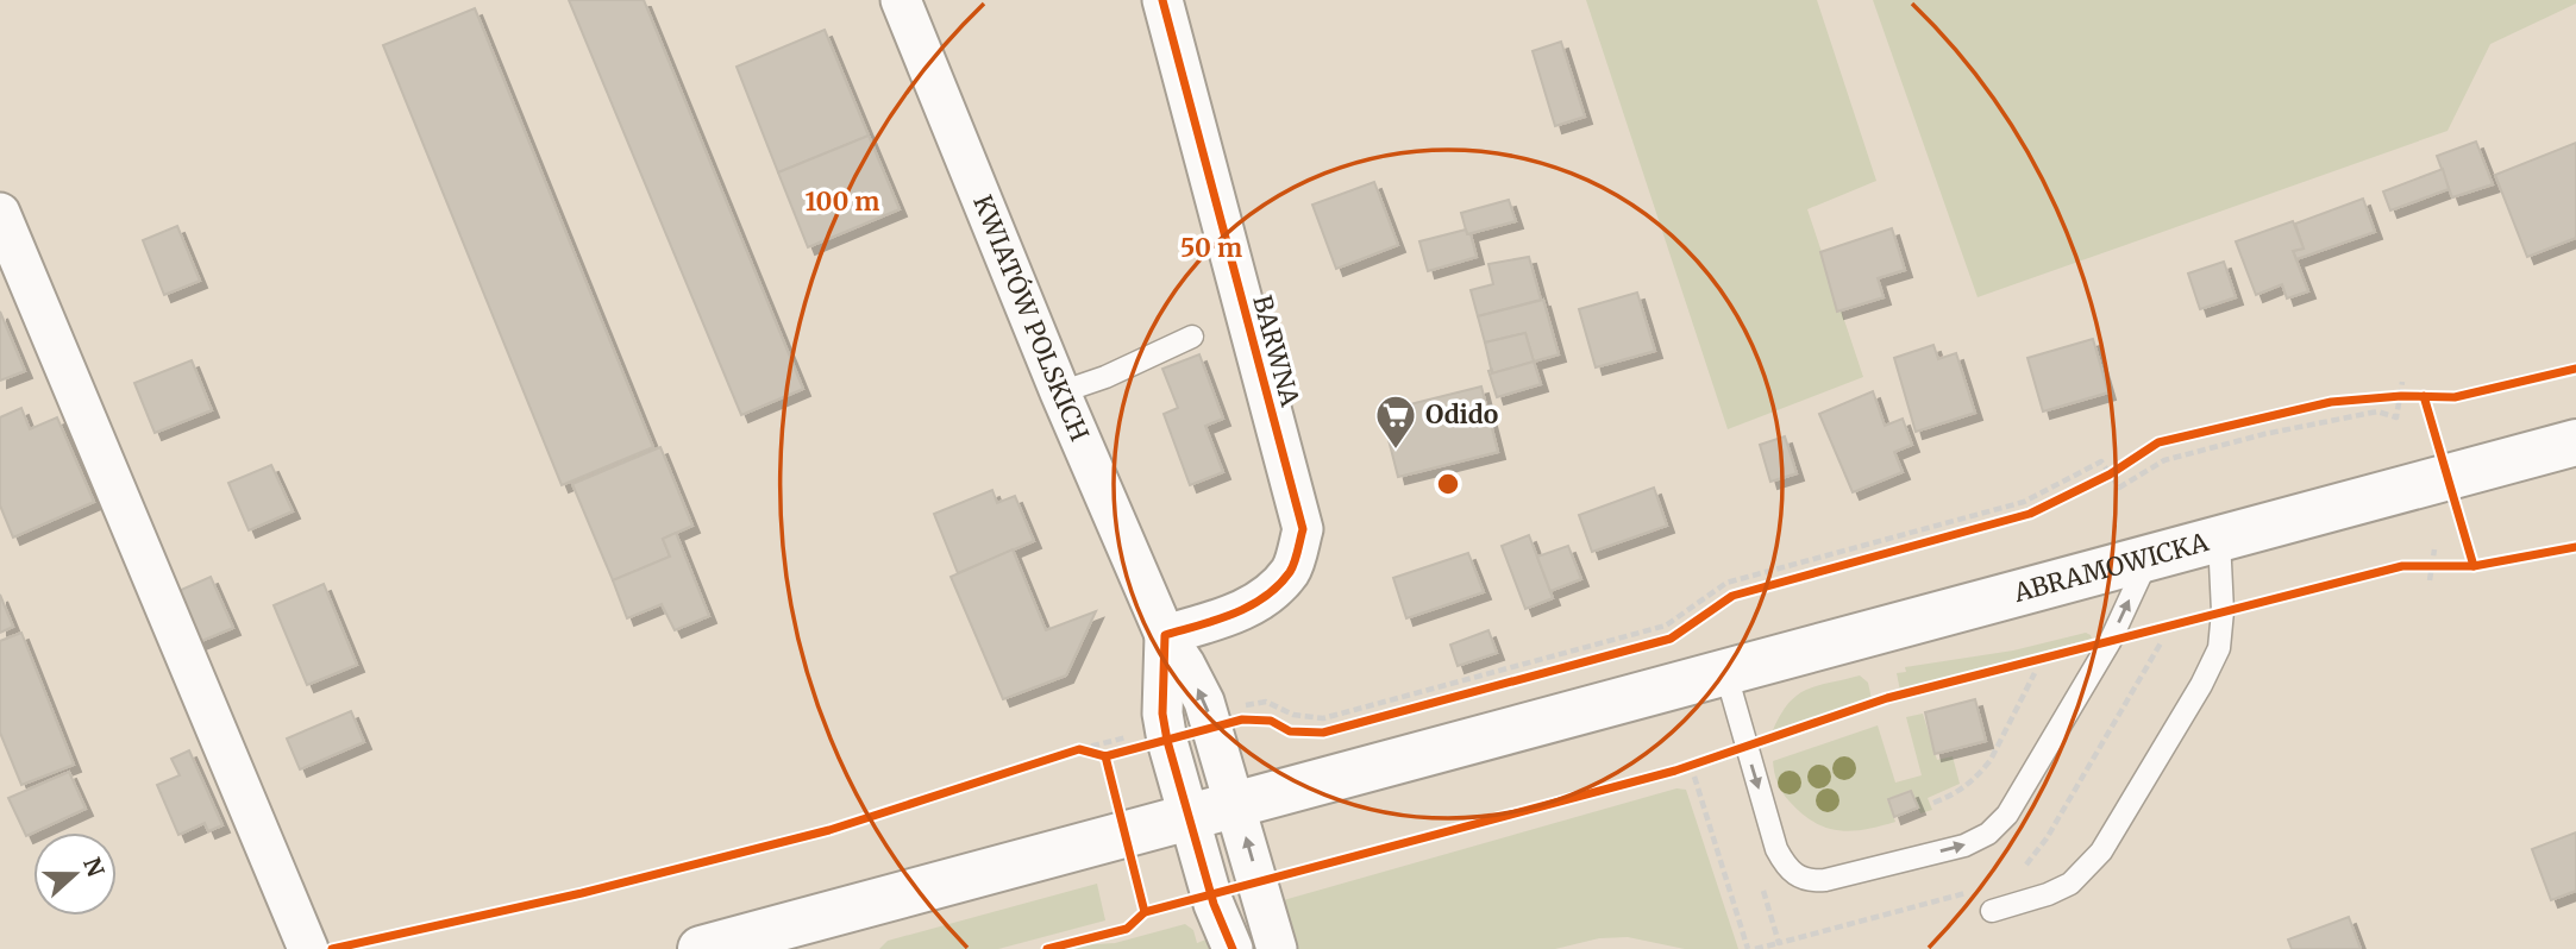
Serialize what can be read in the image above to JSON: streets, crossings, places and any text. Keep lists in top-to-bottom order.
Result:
{
  "streets": {
    "main road": ["ABRAMOWICKA"],
    "street": ["KWIATÓW POLSKICH", "BARWNA"]
  },
  "crossings": [
    ["KWIATÓW POLSKICH", "BARWNA"],
    ["KWIATÓW POLSKICH", "ABRAMOWICKA"]
  ],
  "places": {
    "supermarket": ["Odido"]
  },
  "north": "right",
  "rings": ["100 m", "50 m"]
}
